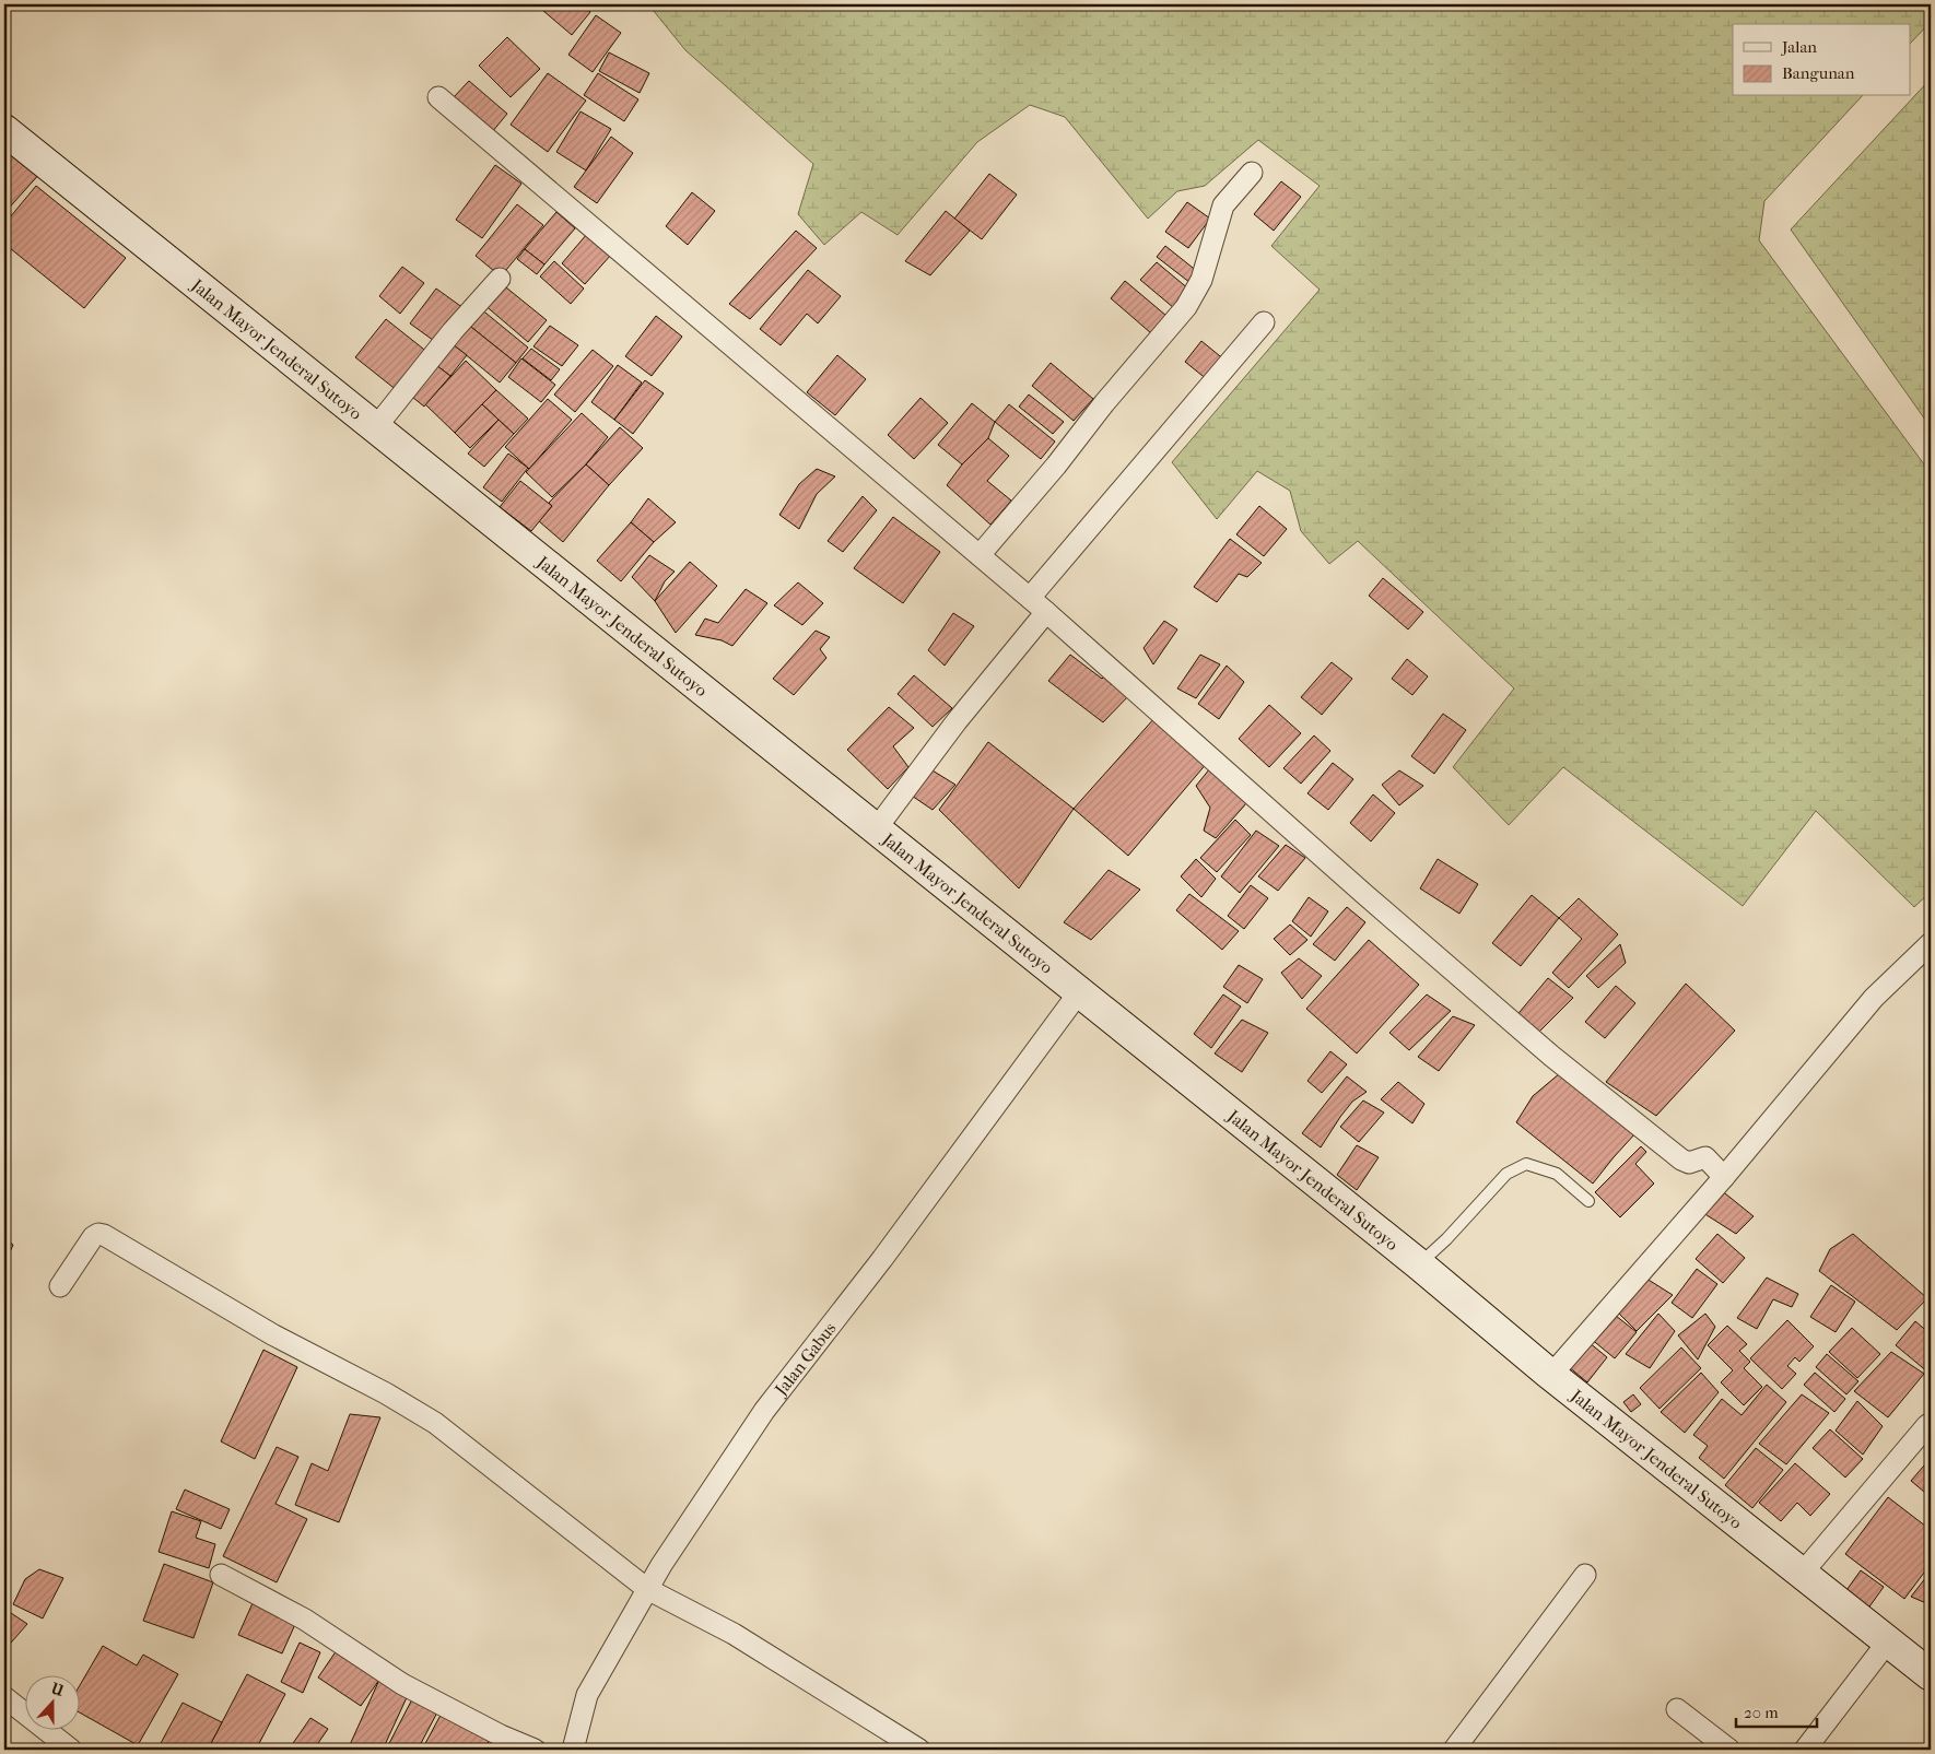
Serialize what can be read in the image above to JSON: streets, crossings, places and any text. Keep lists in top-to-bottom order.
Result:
{
  "streets": {
    "main road": ["Jalan Mayor Jenderal Sutoyo"],
    "street": ["Jalan Gabus"]
  },
  "crossings": [
    ["Jalan Mayor Jenderal Sutoyo", "Jalan Gabus"]
  ],
  "legend": ["Jalan", "Bangunan"],
  "scale_bar": "20 m",
  "north": "top"
}
